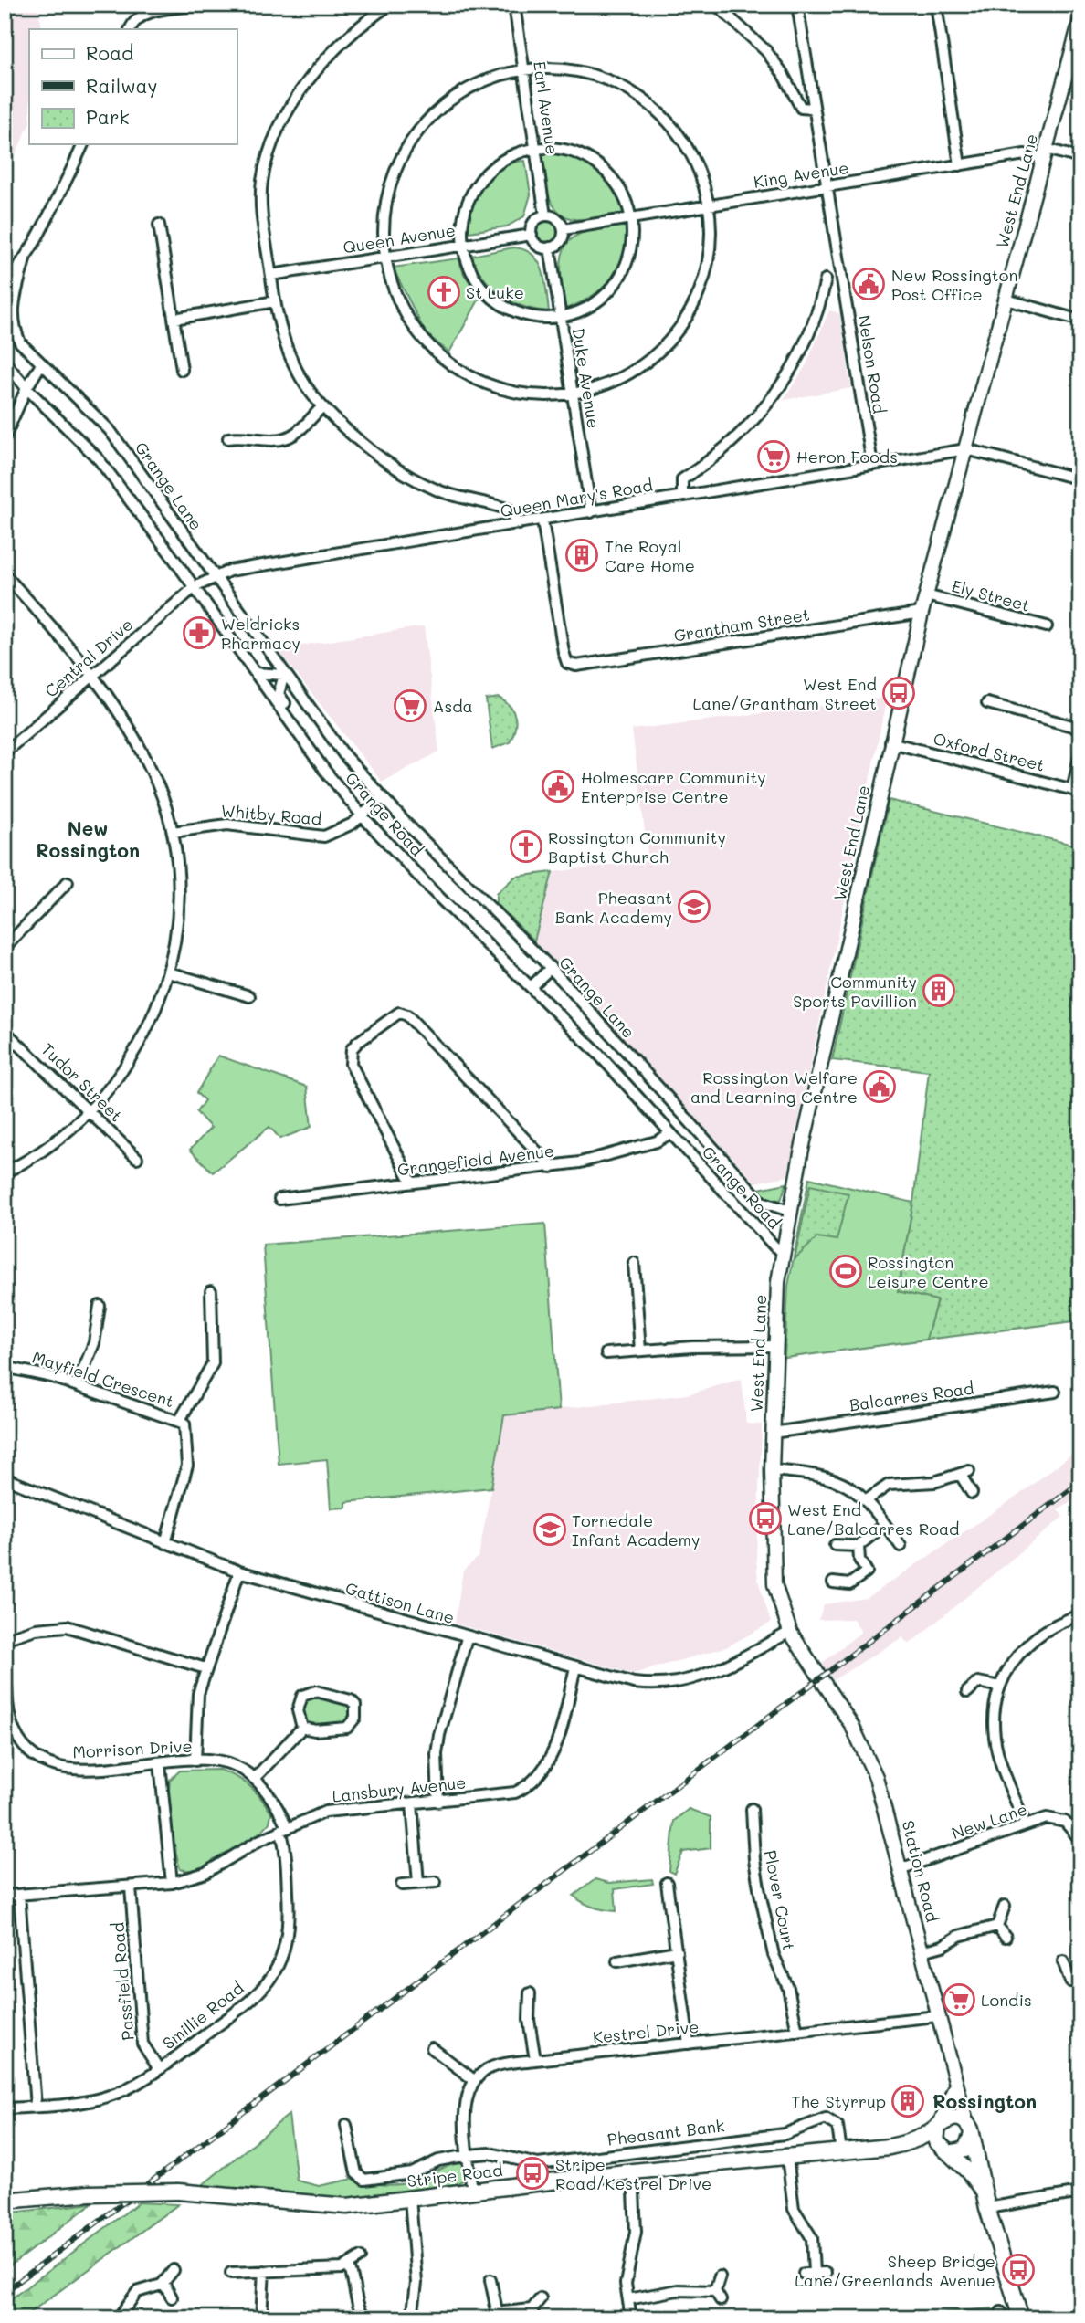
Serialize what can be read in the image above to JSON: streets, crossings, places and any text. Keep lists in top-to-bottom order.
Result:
{
  "streets": {
    "main road": ["Stripe Road"],
    "street": [
      "Earl Avenue",
      "King Avenue",
      "West End Lane",
      "Queen Avenue",
      "Nelson Road",
      "Duke Avenue",
      "Grange Lane",
      "Queen Mary's Road",
      "Ely Street",
      "Grantham Street",
      "Central Drive",
      "Oxford Street",
      "Grange Road",
      "Whitby Road",
      "Tudor Street",
      "Grangefield Avenue",
      "Mayfield Crescent",
      "Balcarres Road",
      "Gattison Lane",
      "Morrison Drive",
      "Lansbury Avenue",
      "New Lane",
      "Station Road",
      "Plover Court",
      "Passfield Road",
      "Smillie Road",
      "Kestrel Drive",
      "Pheasant Bank"
    ]
  },
  "crossings": [
    ["Earl Avenue", "King Avenue"],
    ["Earl Avenue", "Queen Avenue"],
    ["Earl Avenue", "Duke Avenue"],
    ["King Avenue", "West End Lane"],
    ["King Avenue", "Queen Avenue"],
    ["King Avenue", "Nelson Road"],
    ["King Avenue", "Duke Avenue"],
    ["West End Lane", "Grange Lane"],
    ["West End Lane", "Queen Mary's Road"],
    ["West End Lane", "Ely Street"],
    ["West End Lane", "Grantham Street"],
    ["West End Lane", "Oxford Street"],
    ["West End Lane", "Grange Road"],
    ["West End Lane", "Balcarres Road"],
    ["West End Lane", "Gattison Lane"],
    ["West End Lane", "Station Road"],
    ["Queen Avenue", "Duke Avenue"],
    ["Nelson Road", "Queen Mary's Road"],
    ["Duke Avenue", "Queen Mary's Road"],
    ["Grange Lane", "Queen Mary's Road"],
    ["Queen Mary's Road", "Grantham Street"],
    ["Queen Mary's Road", "Central Drive"],
    ["Queen Mary's Road", "Grange Road"],
    ["Central Drive", "Grange Road"],
    ["Grange Road", "Whitby Road"],
    ["Grange Road", "Grangefield Avenue"],
    ["Mayfield Crescent", "Gattison Lane"],
    ["Gattison Lane", "Lansbury Avenue"],
    ["Lansbury Avenue", "Passfield Road"],
    ["Lansbury Avenue", "Smillie Road"],
    ["New Lane", "Station Road"],
    ["Station Road", "Kestrel Drive"],
    ["Station Road", "Stripe Road"],
    ["Plover Court", "Kestrel Drive"],
    ["Passfield Road", "Smillie Road"],
    ["Pheasant Bank", "Stripe Road"]
  ],
  "districts": ["New Rossington", "Rossington"],
  "places": {
    "public building": ["New Rossington Post Office", "Holmescarr Community Enterprise Centre", "Rossington Welfare and Learning Centre"],
    "church": ["St Luke", "Rossington Community Baptist Church"],
    "supermarket": ["Heron Foods", "Asda", "Londis"],
    "building": ["The Royal Care Home", "Community Sports Pavillion", "The Styrrup"],
    "pharmacy": ["Weldricks Pharmacy"],
    "bus stop": [
      "West End Lane/Grantham Street",
      "West End Lane/Balcarres Road",
      "Stripe Road/Kestrel Drive",
      "Sheep Bridge Lane/Greenlands Avenue"
    ],
    "school or university": ["Pheasant Bank Academy", "Tornedale Infant Academy"],
    "sports": ["Rossington Leisure Centre"]
  },
  "legend": ["Road", "Railway", "Park"]
}
